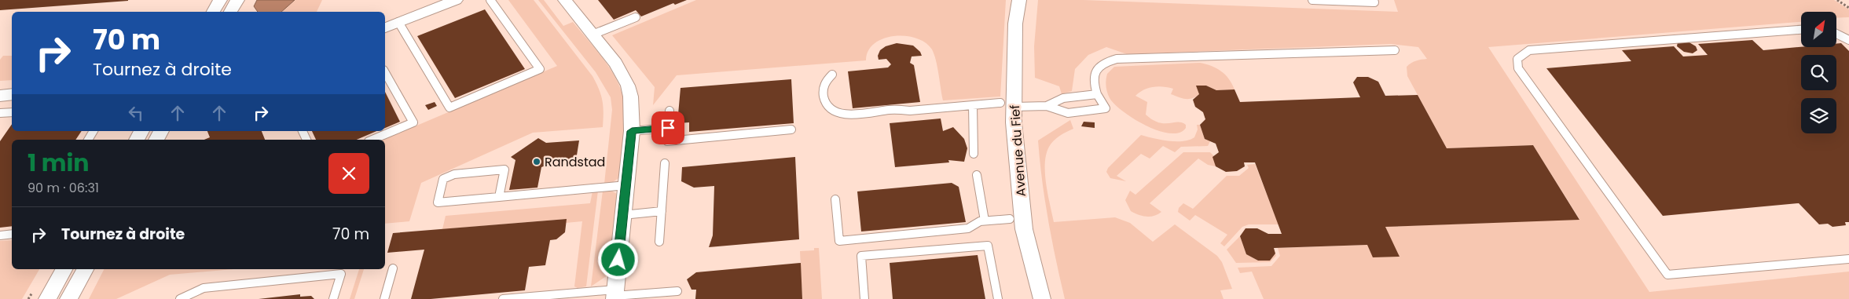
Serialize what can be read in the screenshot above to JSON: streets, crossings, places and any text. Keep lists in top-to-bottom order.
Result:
{
  "streets": {
    "street": ["Avenue du Fief"]
  },
  "places": ["Randstad"],
  "north": "top right",
  "page": {
    "turn": ["70 m", "Tournez à droite"],
    "heading": ["1 min", "90 m · 06:31"],
    "list": [
      {
        "name": "Tournez à droite",
        "value": "70 m"
      }
    ]
  }
}
